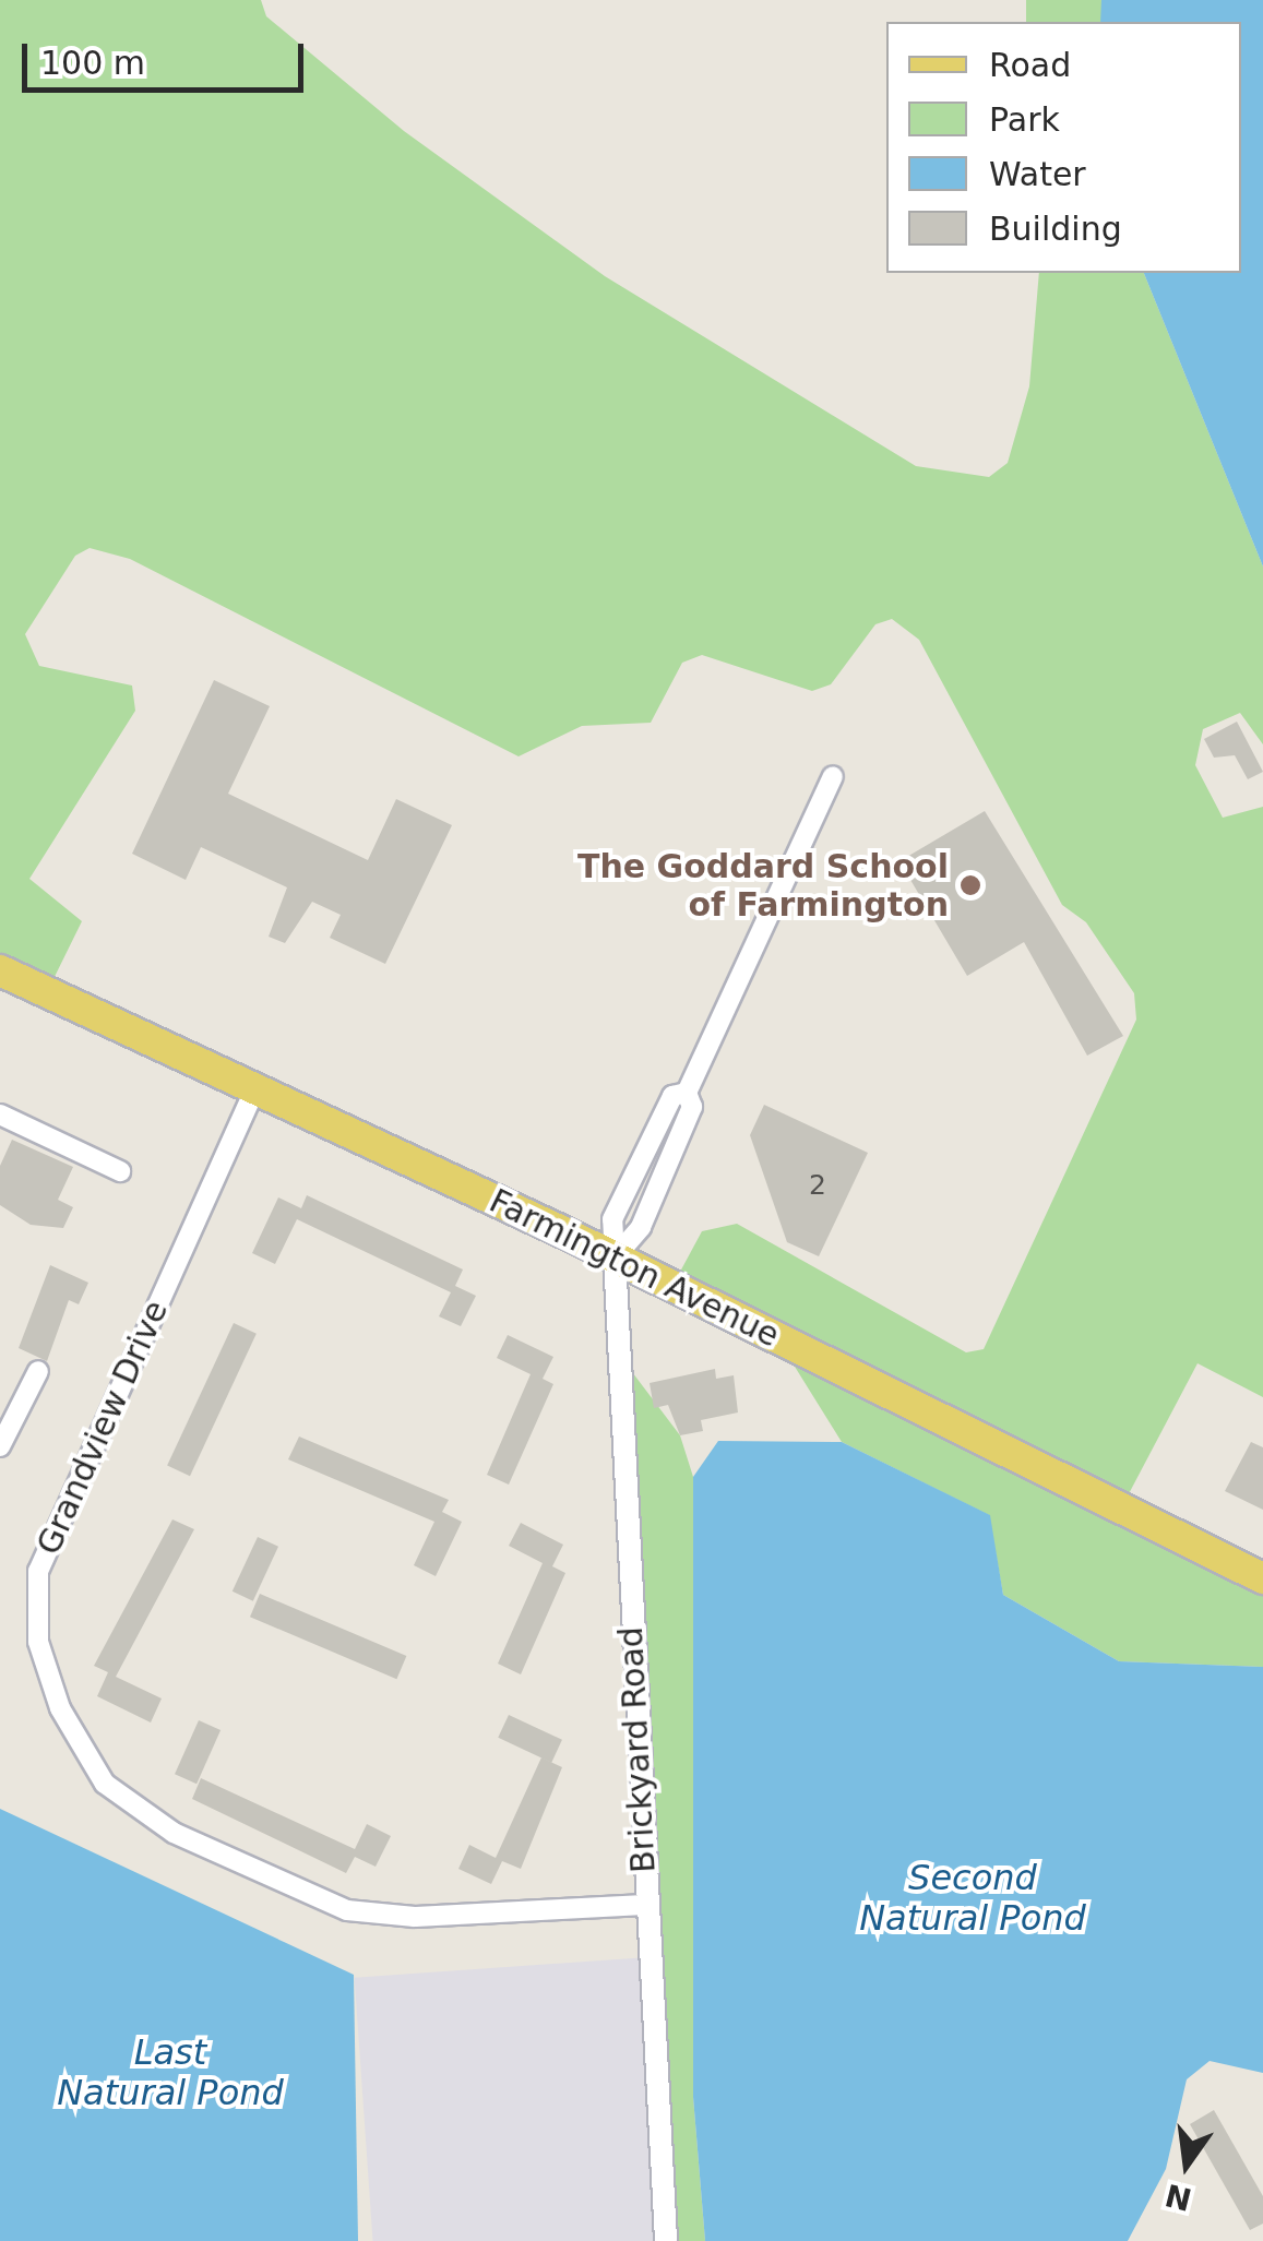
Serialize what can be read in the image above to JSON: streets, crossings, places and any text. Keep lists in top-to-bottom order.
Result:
{
  "streets": {
    "main road": ["Farmington Avenue"],
    "street": ["Grandview Drive", "Brickyard Road"]
  },
  "crossings": [
    ["Farmington Avenue", "Grandview Drive"],
    ["Farmington Avenue", "Brickyard Road"],
    ["Grandview Drive", "Brickyard Road"]
  ],
  "water": ["Second Natural Pond", "Last Natural Pond"],
  "places": ["The Goddard School of Farmington"],
  "house_numbers": ["2"],
  "legend": [
    "Road",
    "Park",
    "Water",
    "Building"
  ],
  "scale_bar": "100 m",
  "north": "bottom"
}
